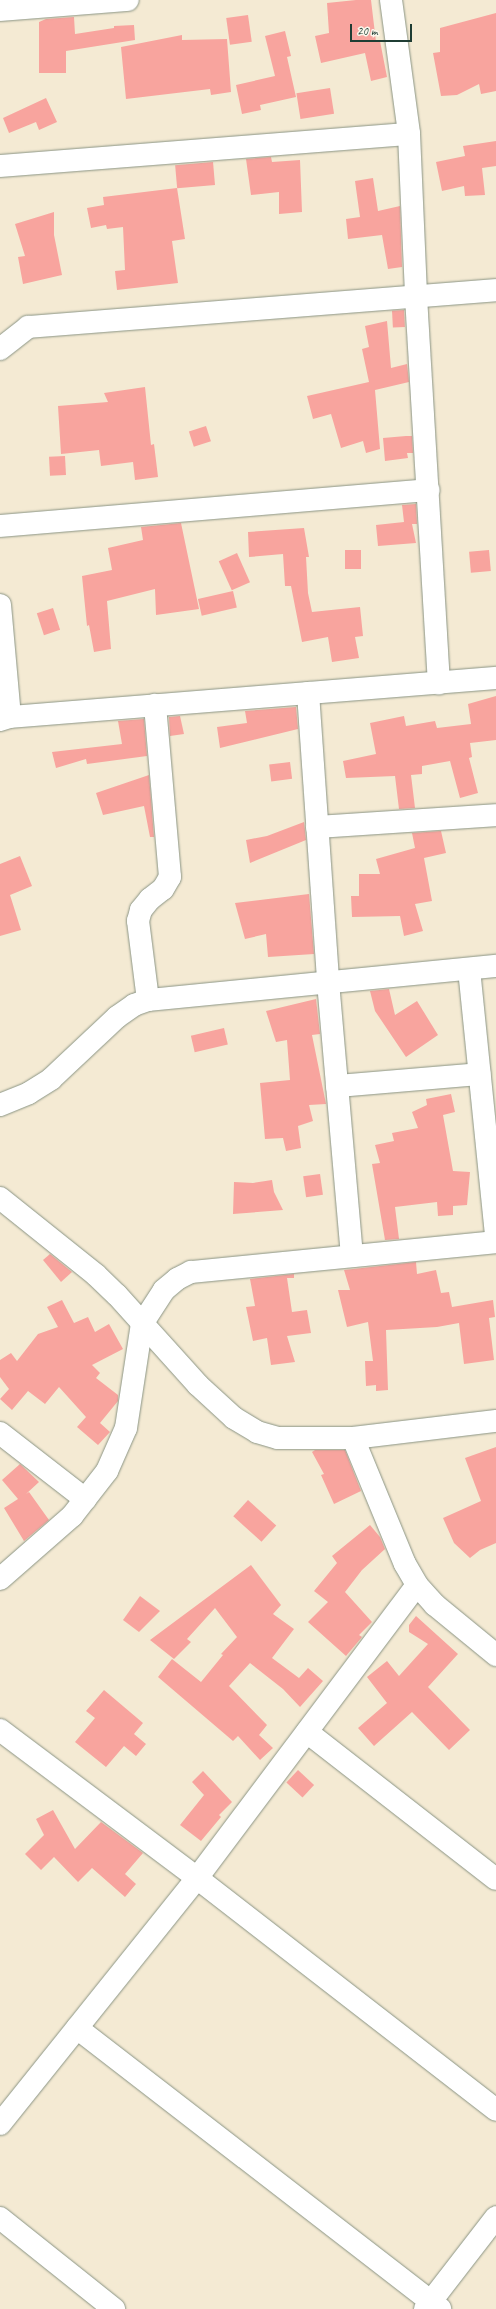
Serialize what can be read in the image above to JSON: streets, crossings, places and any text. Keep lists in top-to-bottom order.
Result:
{
  "scale_bar": "20 m"
}
